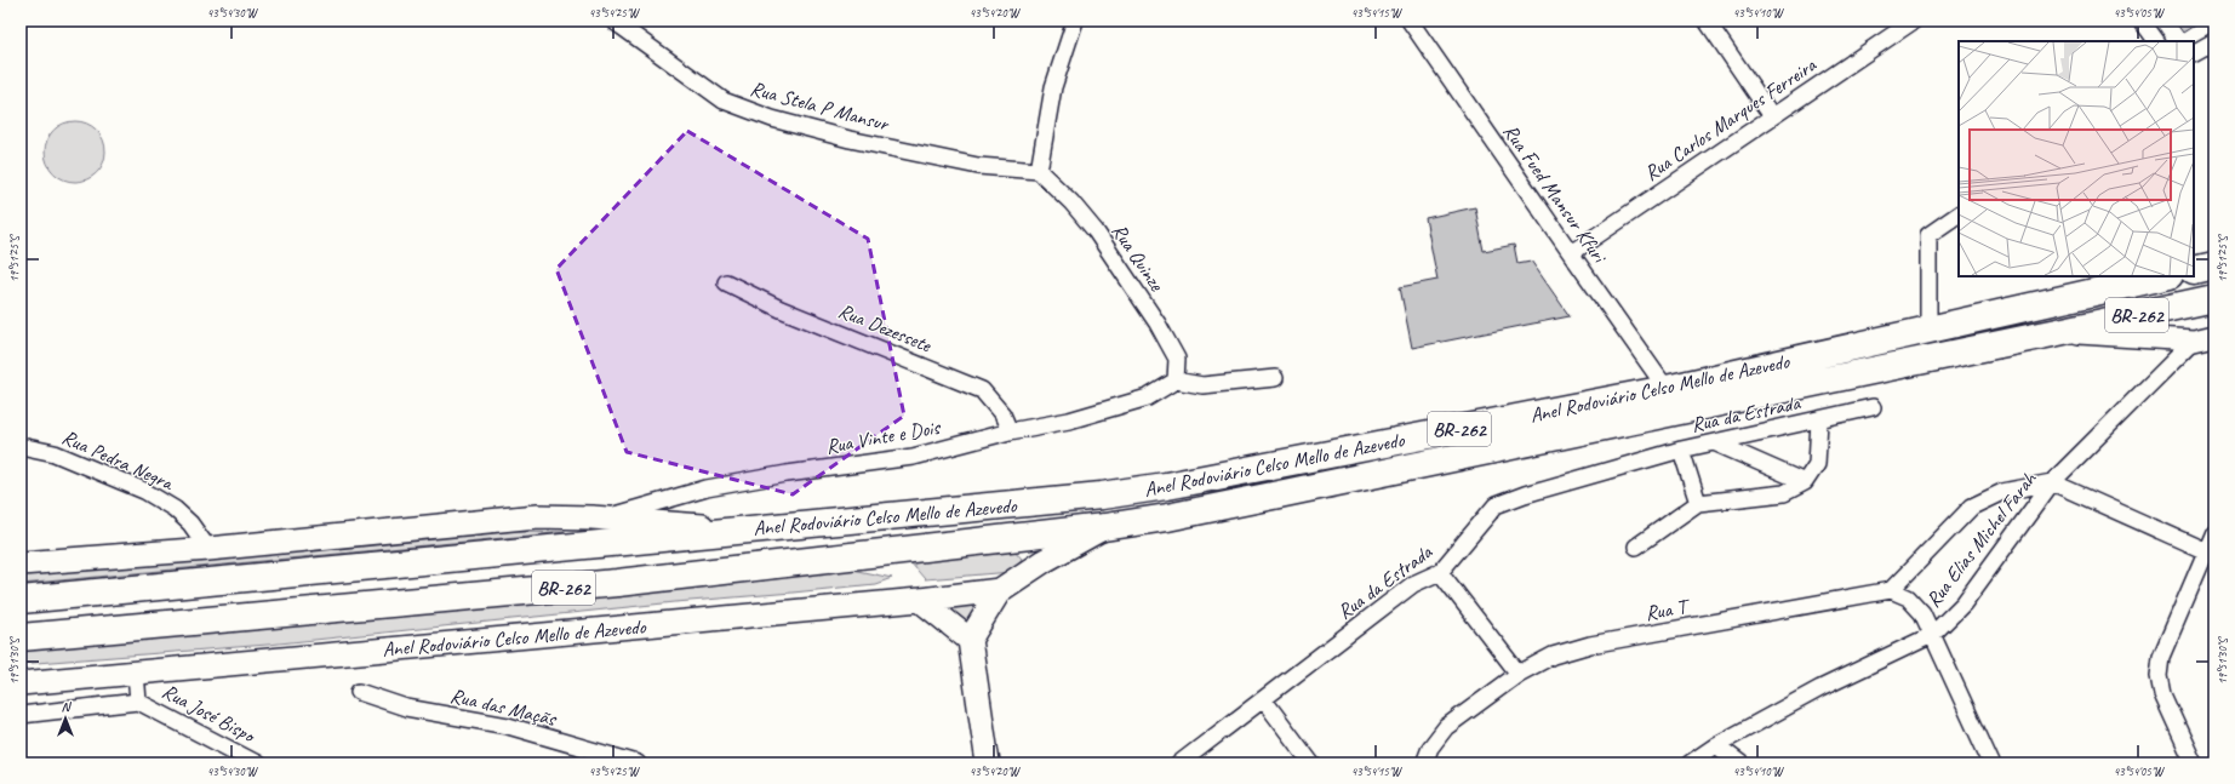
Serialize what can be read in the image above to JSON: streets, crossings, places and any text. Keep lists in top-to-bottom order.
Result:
{
  "streets": {
    "highway": ["BR-262", "Anel Rodoviário Celso Mello de Azevedo"],
    "street": [
      "Rua Stela P Mansur",
      "Rua Carlos Marques Ferreira",
      "Rua Fued Mansur Kfuri",
      "Rua Quinze",
      "Rua Dezessete",
      "Rua da Estrada",
      "Rua Vinte e Dois",
      "Rua Pedra Negra",
      "Rua Elias Michel Farah",
      "Rua T",
      "Rua das Maçãs",
      "Rua José Bispo"
    ]
  },
  "crossings": [
    ["Rua Stela P Mansur", "Rua Quinze"],
    ["Rua Carlos Marques Ferreira", "Rua Fued Mansur Kfuri"],
    ["Rua Fued Mansur Kfuri", "Anel Rodoviário Celso Mello de Azevedo"],
    ["Rua Quinze", "Rua Vinte e Dois"],
    ["Rua Dezessete", "Rua Vinte e Dois"],
    ["Anel Rodoviário Celso Mello de Azevedo", "Rua Vinte e Dois"],
    ["Anel Rodoviário Celso Mello de Azevedo", "Rua Pedra Negra"],
    ["Anel Rodoviário Celso Mello de Azevedo", "Rua José Bispo"]
  ],
  "north": "top",
  "coordinates": [
    "43°54'30\"W",
    "43°54'25\"W",
    "43°54'20\"W",
    "43°54'15\"W",
    "43°54'10\"W",
    "43°54'05\"W",
    "19°51'25\"S",
    "19°51'30\"S"
  ]
}
